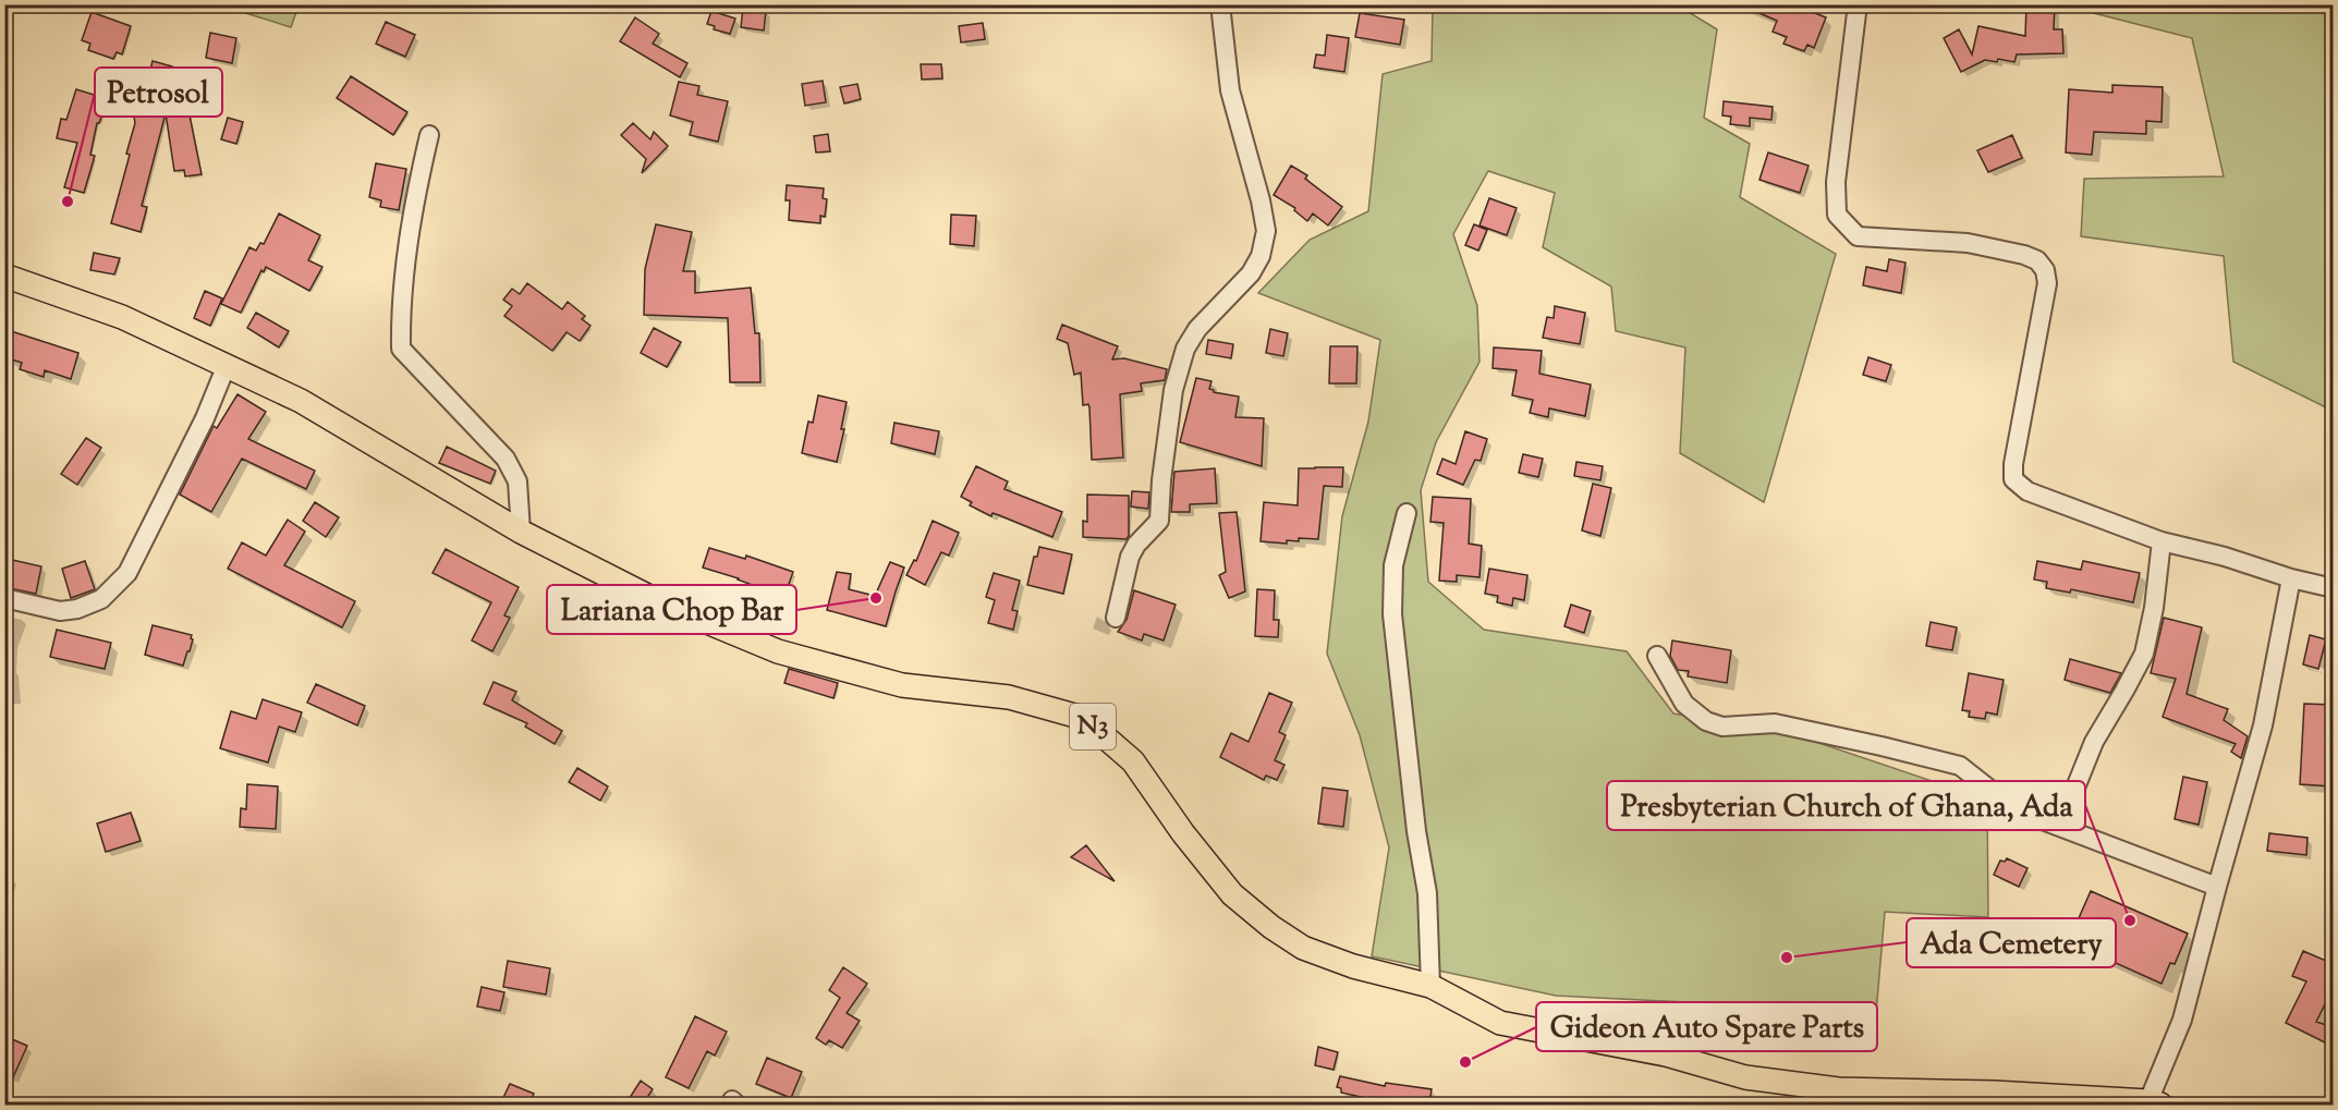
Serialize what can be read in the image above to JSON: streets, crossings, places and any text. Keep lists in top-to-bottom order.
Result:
{
  "streets": {
    "main road": ["N3"]
  },
  "places": [
    "Petrosol",
    "Lariana Chop Bar",
    "Presbyterian Church of Ghana, Ada",
    "Ada Cemetery",
    "Gideon Auto Spare Parts"
  ]
}
